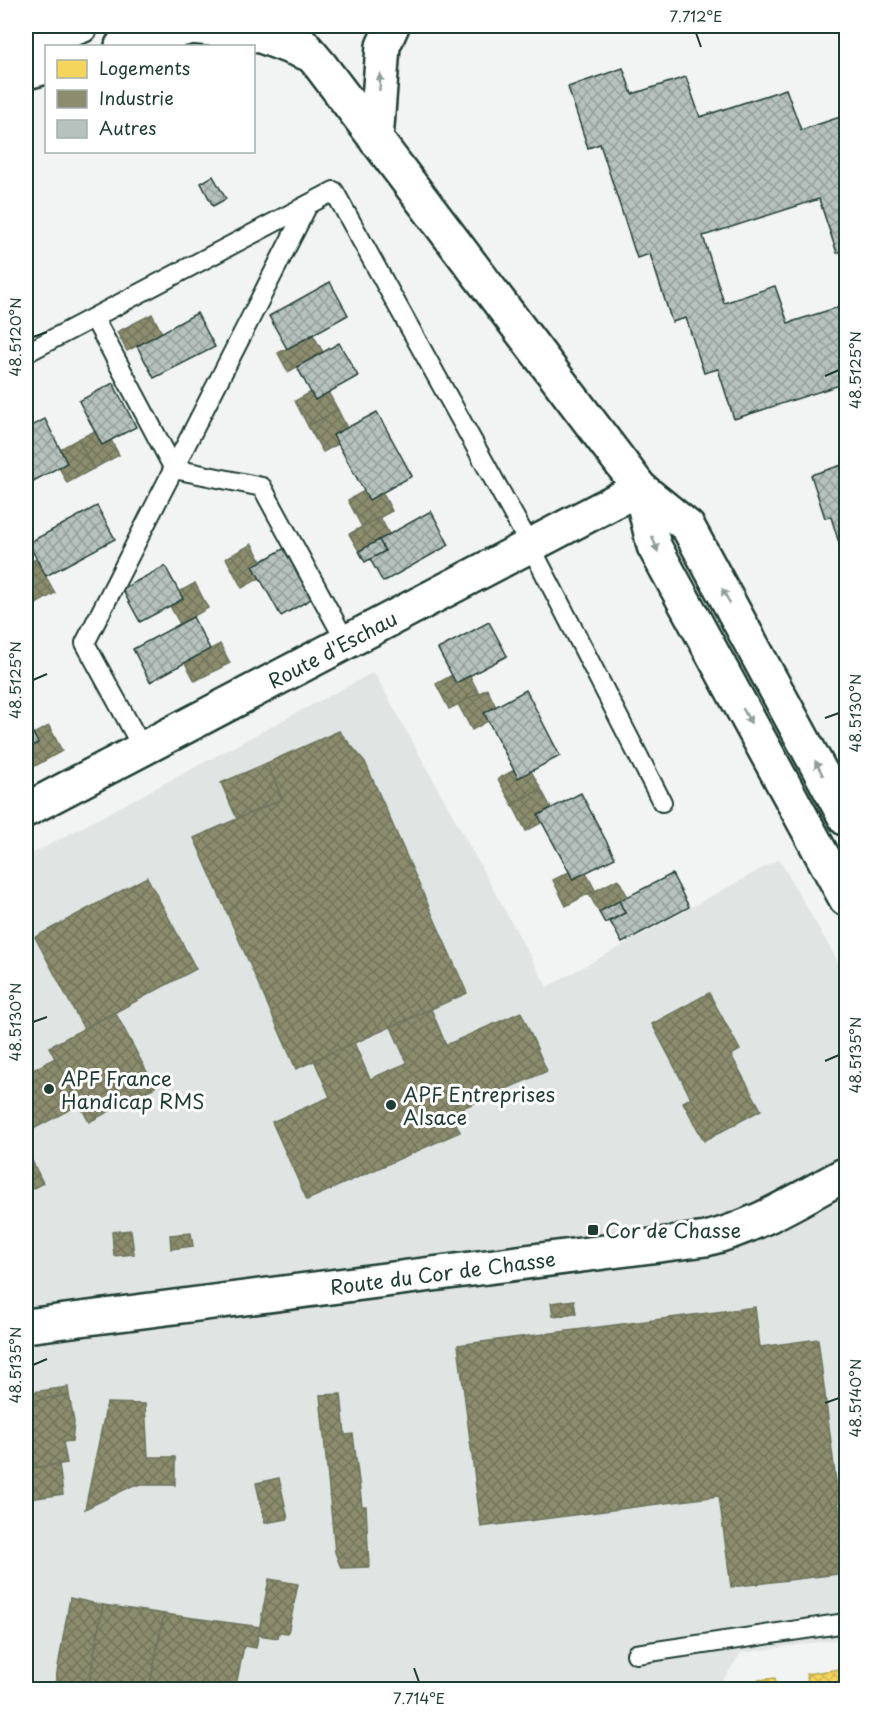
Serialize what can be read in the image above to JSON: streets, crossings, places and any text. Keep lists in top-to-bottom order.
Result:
{
  "streets": {
    "street": ["Route d'Eschau", "Route du Cor de Chasse"]
  },
  "places": {
    "other": ["APF France Handicap RMS", "APF Entreprises Alsace"],
    "transit": ["Cor de Chasse"]
  },
  "legend": ["Logements", "Industrie", "Autres"],
  "coordinates": [
    "7.712°E",
    "48.5120°N",
    "48.5125°N",
    "48.5130°N",
    "48.5135°N",
    "48.5140°N",
    "7.714°E"
  ]
}
